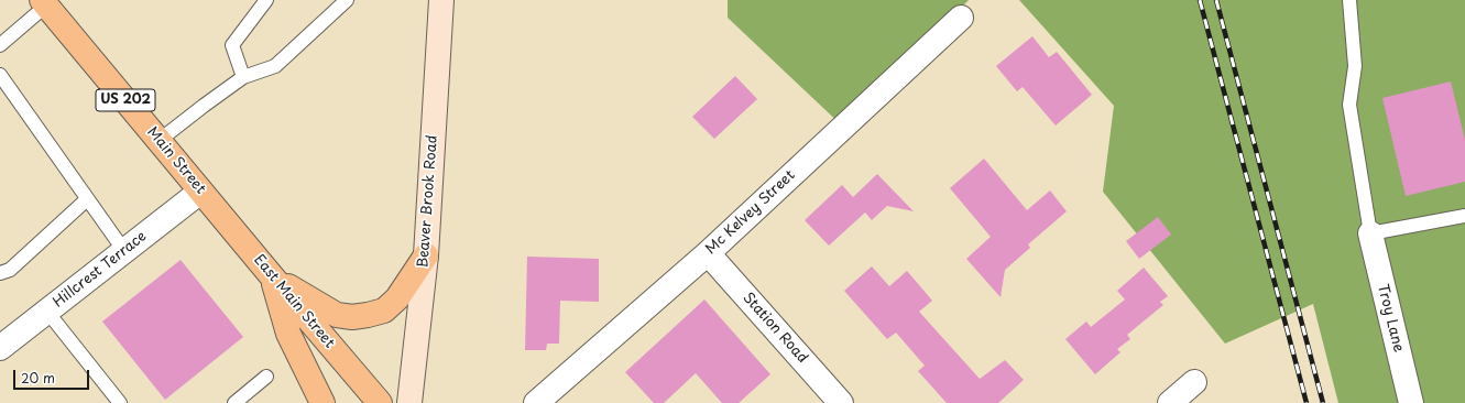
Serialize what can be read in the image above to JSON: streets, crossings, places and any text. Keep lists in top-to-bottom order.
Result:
{
  "streets": {
    "main road": ["US 202", "Main Street", "East Main Street"],
    "street": [
      "Beaver Brook Road",
      "Mc Kelvey Street",
      "Hillcrest Terrace",
      "Troy Lane",
      "Station Road"
    ]
  },
  "crossings": [
    ["US 202", "East Main Street"],
    ["Main Street", "Hillcrest Terrace"],
    ["Main Street", "East Main Street"],
    ["Mc Kelvey Street", "Station Road"],
    ["Hillcrest Terrace", "East Main Street"]
  ],
  "scale_bar": "20 m"
}
